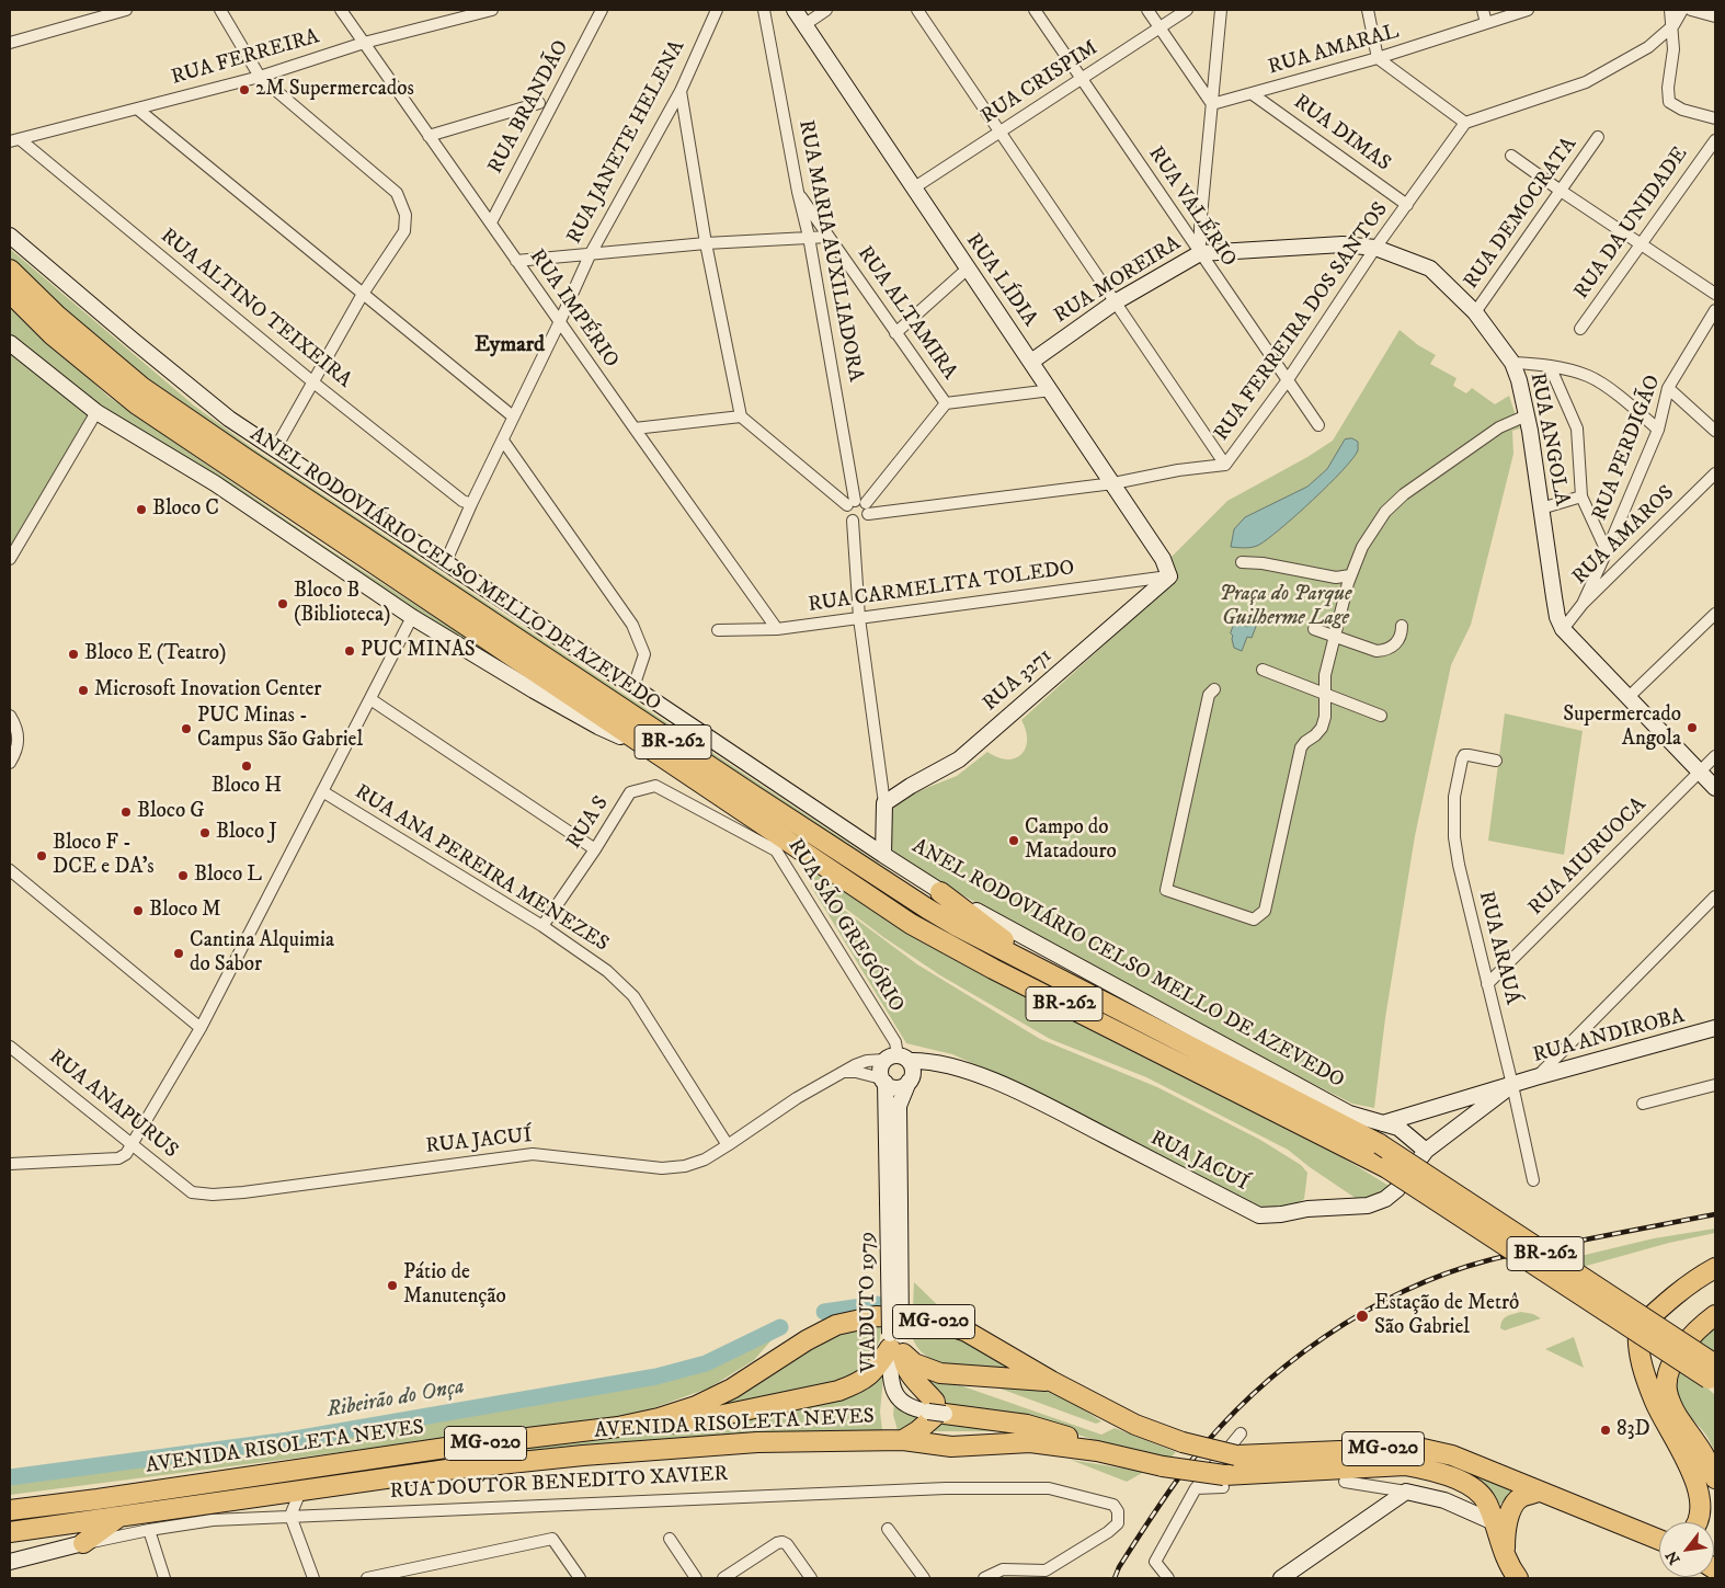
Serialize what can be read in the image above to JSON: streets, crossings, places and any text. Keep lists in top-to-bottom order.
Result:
{
  "streets": {
    "highway": [
      "ANEL RODOVIÁRIO CELSO MELLO DE AZEVEDO",
      "BR-262",
      "MG-020",
      "AVENIDA RISOLETA NEVES"
    ],
    "street": [
      "RUA AMARAL",
      "RUA FERREIRA",
      "RUA CRISPIM",
      "RUA BRANDÃO",
      "RUA DIMAS",
      "RUA JANETE HELENA",
      "RUA VALÉRIO",
      "RUA DEMOCRATA",
      "RUA DA UNIDADE",
      "RUA MARIA AUXILIADORA",
      "RUA LÍDIA",
      "RUA MOREIRA",
      "RUA ALTINO TEIXEIRA",
      "RUA IMPÉRIO",
      "RUA ALTAMIRA",
      "RUA FERREIRA DOS SANTOS",
      "RUA ANGOLA",
      "RUA PERDIGÃO",
      "RUA AMAROS",
      "RUA CARMELITA TOLEDO",
      "RUA 3271",
      "RUA S",
      "RUA AIURUOCA",
      "RUA ANA PEREIRA MENEZES",
      "RUA SÃO GREGÓRIO",
      "RUA ARAUÁ",
      "RUA ANDIROBA",
      "RUA ANAPURUS",
      "RUA JACUÍ",
      "VIADUTO 1979",
      "RUA DOUTOR BENEDITO XAVIER"
    ]
  },
  "crossings": [
    ["RUA AMARAL", "RUA DIMAS"],
    ["RUA FERREIRA", "RUA ALTINO TEIXEIRA"],
    ["RUA FERREIRA", "RUA IMPÉRIO"],
    ["RUA CRISPIM", "RUA VALÉRIO"],
    ["RUA CRISPIM", "RUA LÍDIA"],
    ["RUA BRANDÃO", "RUA IMPÉRIO"],
    ["RUA DIMAS", "RUA FERREIRA DOS SANTOS"],
    ["RUA JANETE HELENA", "RUA ALTINO TEIXEIRA"],
    ["RUA JANETE HELENA", "RUA IMPÉRIO"],
    ["RUA JANETE HELENA", "ANEL RODOVIÁRIO CELSO MELLO DE AZEVEDO"],
    ["RUA VALÉRIO", "RUA MOREIRA"],
    ["RUA VALÉRIO", "RUA FERREIRA DOS SANTOS"],
    ["RUA VALÉRIO", "RUA ANGOLA"],
    ["RUA DEMOCRATA", "RUA ANGOLA"],
    ["RUA MARIA AUXILIADORA", "RUA ALTAMIRA"],
    ["RUA MARIA AUXILIADORA", "RUA FERREIRA DOS SANTOS"],
    ["RUA LÍDIA", "RUA MOREIRA"],
    ["RUA LÍDIA", "RUA FERREIRA DOS SANTOS"],
    ["RUA LÍDIA", "RUA CARMELITA TOLEDO"],
    ["RUA LÍDIA", "RUA 3271"],
    ["RUA MOREIRA", "RUA ANGOLA"],
    ["RUA IMPÉRIO", "RUA CARMELITA TOLEDO"],
    ["RUA FERREIRA DOS SANTOS", "RUA ANGOLA"],
    ["RUA ANGOLA", "RUA AMAROS"],
    ["RUA ANGOLA", "RUA AIURUOCA"],
    ["RUA PERDIGÃO", "RUA AMAROS"],
    ["ANEL RODOVIÁRIO CELSO MELLO DE AZEVEDO", "RUA SÃO GREGÓRIO"],
    ["ANEL RODOVIÁRIO CELSO MELLO DE AZEVEDO", "RUA ANDIROBA"],
    ["ANEL RODOVIÁRIO CELSO MELLO DE AZEVEDO", "RUA JACUÍ"],
    ["RUA CARMELITA TOLEDO", "RUA 3271"],
    ["RUA S", "RUA ANA PEREIRA MENEZES"],
    ["RUA S", "RUA SÃO GREGÓRIO"],
    ["RUA AIURUOCA", "RUA ARAUÁ"],
    ["RUA ANA PEREIRA MENEZES", "RUA JACUÍ"],
    ["RUA SÃO GREGÓRIO", "RUA JACUÍ"],
    ["RUA ARAUÁ", "RUA ANDIROBA"],
    ["RUA ARAUÁ", "RUA JACUÍ"],
    ["RUA ANDIROBA", "RUA JACUÍ"],
    ["RUA ANAPURUS", "RUA JACUÍ"],
    ["MG-020", "AVENIDA RISOLETA NEVES"]
  ],
  "districts": ["Eymard"],
  "water": ["Ribeirão do Onça"],
  "parks": ["Praça do Parque Guilherme Lage"],
  "places": [
    "2M Supermercados",
    "Bloco C",
    "Bloco B (Biblioteca)",
    "PUC MINAS",
    "Bloco E (Teatro)",
    "Microsoft Inovation Center",
    "Supermercado Angola",
    "PUC Minas - Campus São Gabriel",
    "Bloco H",
    "Bloco G",
    "Bloco J",
    "Campo do Matadouro",
    "Bloco F - DCE e DA's",
    "Bloco L",
    "Bloco M",
    "Cantina Alquimia do Sabor",
    "Pátio de Manutenção",
    "Estação de Metrô São Gabriel",
    "83D"
  ],
  "north": "bottom left"
}
